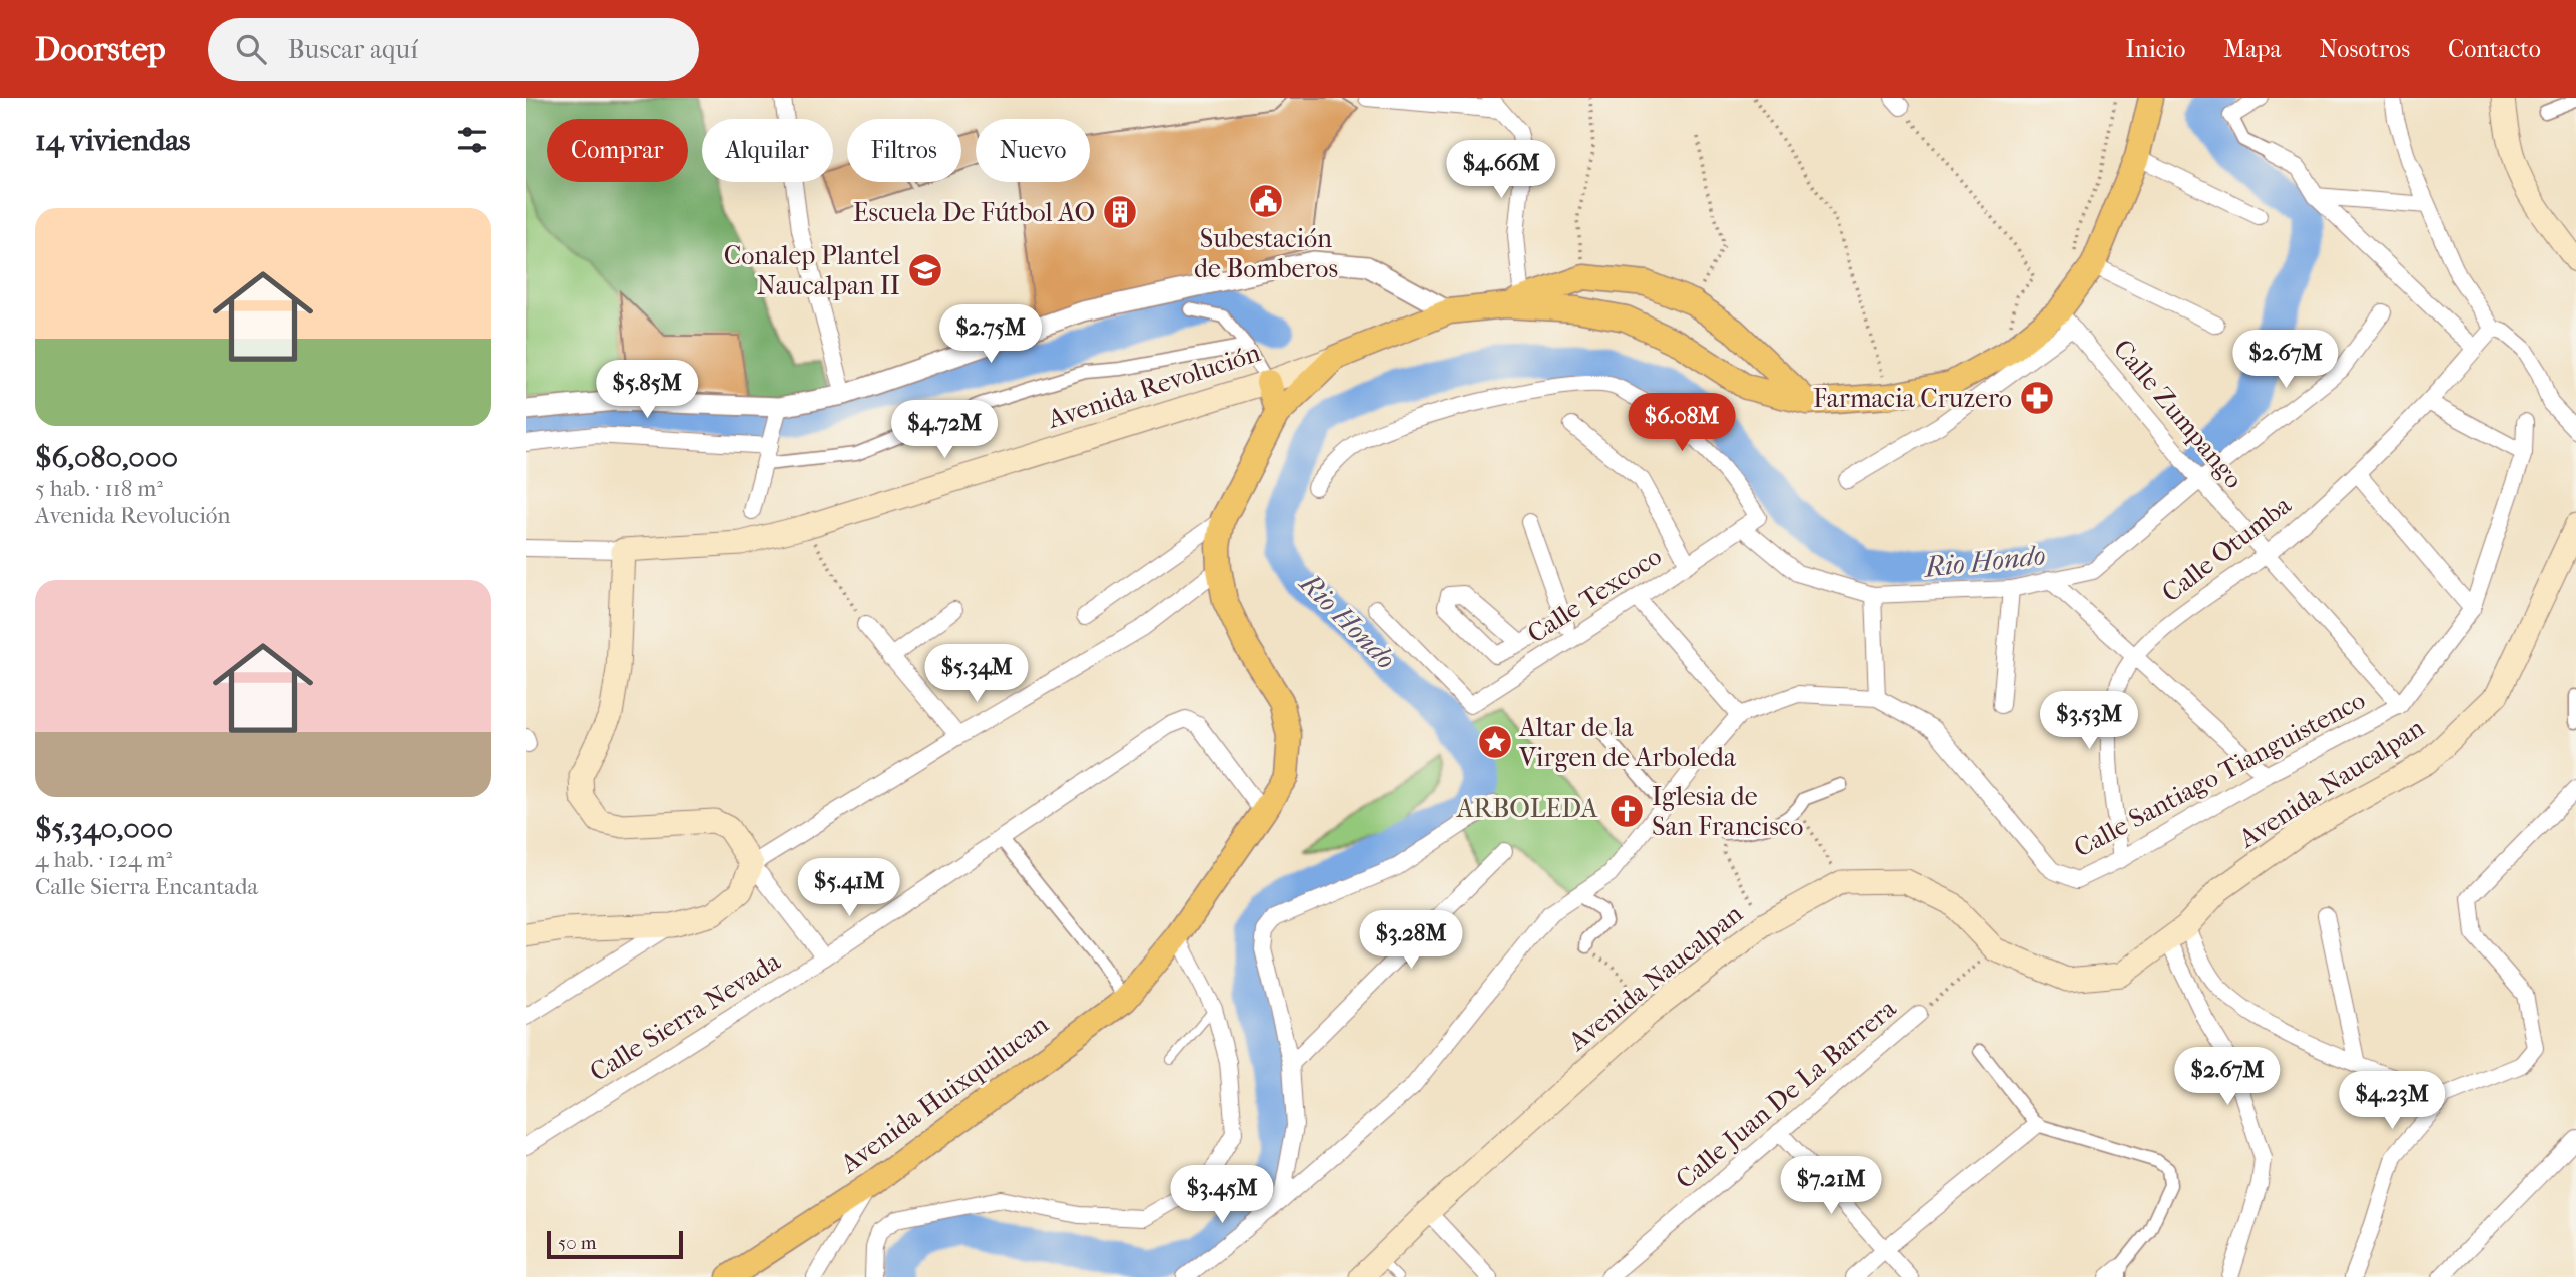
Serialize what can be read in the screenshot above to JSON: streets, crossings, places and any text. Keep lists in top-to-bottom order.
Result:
{
  "streets": {
    "main road": ["Avenida Revolución", "Avenida Naucalpan", "Avenida Huixquilucan"],
    "street": [
      "Calle Zumpango",
      "Calle Otumba",
      "Calle Texcoco",
      "Calle Santiago Tianguistenco",
      "Calle Sierra Nevada",
      "Calle Juan De La Barrera"
    ]
  },
  "crossings": [
    ["Avenida Revolución", "Avenida Huixquilucan"],
    ["Calle Zumpango", "Calle Otumba"],
    ["Calle Zumpango", "Calle Santiago Tianguistenco"],
    ["Calle Otumba", "Calle Santiago Tianguistenco"],
    ["Avenida Naucalpan", "Calle Juan De La Barrera"],
    ["Calle Sierra Nevada", "Avenida Huixquilucan"]
  ],
  "water": ["Rio Hondo"],
  "parks": ["ARBOLEDA"],
  "places": {
    "public building": ["Subestación de Bomberos"],
    "building": ["Escuela De Fútbol AO"],
    "school or university": ["Conalep Plantel Naucalpan II"],
    "pharmacy": ["Farmacia Cruzero"],
    "place": ["Altar de la Virgen de Arboleda"],
    "church": ["Iglesia de San Francisco"]
  },
  "scale_bar": "50 m",
  "page": {
    "header": "Doorstep",
    "search": "Buscar aquí",
    "nav": [
      "Inicio",
      "Mapa",
      "Nosotros",
      "Contacto"
    ],
    "heading": "14 viviendas",
    "chip": [
      "Comprar",
      "Alquilar",
      "Filtros",
      "Nuevo"
    ],
    "price": [
      "$4.66M",
      "$2.75M",
      "$2.67M",
      "$5.85M",
      "$6.08M",
      "$4.72M",
      "$5.34M",
      "$3.53M",
      "$5.41M",
      "$3.28M",
      "$2.67M",
      "$4.23M",
      "$7.21M",
      "$3.45M"
    ],
    "list": [
      {
        "name": "$6,080,000",
        "note": "5 hab. · 118 m² · Avenida Revolución"
      },
      {
        "name": "$5,340,000",
        "note": "4 hab. · 124 m² · Calle Sierra Encantada"
      }
    ],
    "scale": "50 m"
  }
}
